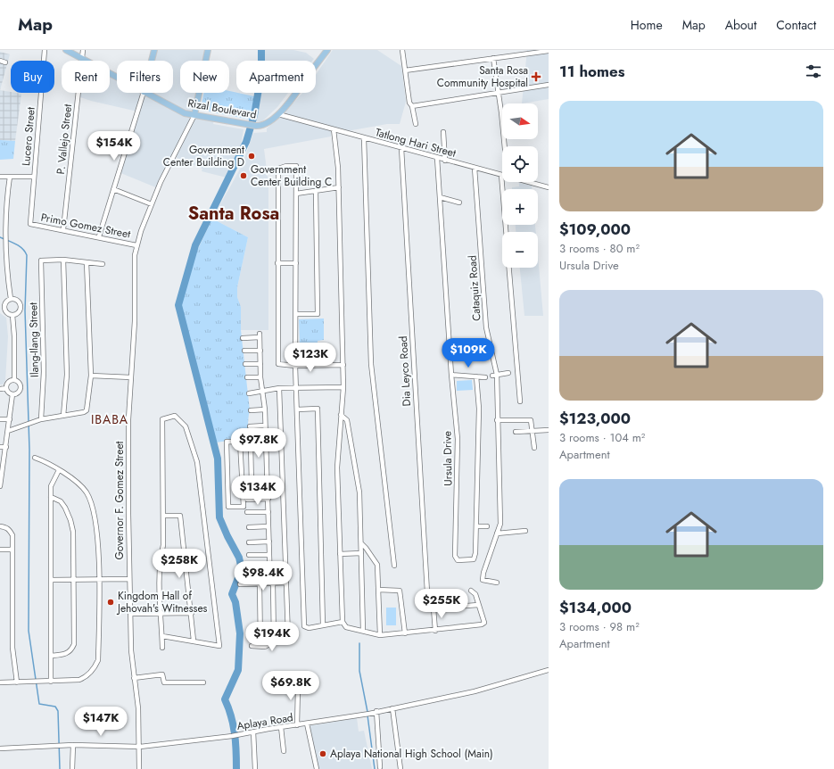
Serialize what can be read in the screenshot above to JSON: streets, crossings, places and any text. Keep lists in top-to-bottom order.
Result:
{
  "streets": {
    "main road": ["Rizal Boulevard"],
    "street": [
      "Lucero Street",
      "P. Vallejo Street",
      "Tatlong Hari Street",
      "Primo Gomez Street",
      "Cataquiz Road",
      "Ilang-Ilang Street",
      "Dia Leyco Road",
      "Ursula Drive",
      "Governor F. Gomez Street",
      "Aplaya Road"
    ]
  },
  "crossings": [
    ["Rizal Boulevard", "P. Vallejo Street"],
    ["Rizal Boulevard", "Tatlong Hari Street"],
    ["Rizal Boulevard", "Governor F. Gomez Street"],
    ["Lucero Street", "Primo Gomez Street"],
    ["P. Vallejo Street", "Primo Gomez Street"],
    ["Tatlong Hari Street", "Cataquiz Road"],
    ["Tatlong Hari Street", "Dia Leyco Road"],
    ["Tatlong Hari Street", "Ursula Drive"],
    ["Primo Gomez Street", "Governor F. Gomez Street"],
    ["Governor F. Gomez Street", "Aplaya Road"]
  ],
  "districts": ["Santa Rosa", "IBABA"],
  "places": {
    "health": ["Santa Rosa Community Hospital"],
    "other": [
      "Government Center Building D",
      "Government Center Building C",
      "Kingdom Hall of Jehovah's Witnesses",
      "Aplaya National High School (Main)"
    ]
  },
  "north": "right",
  "page": {
    "header": "Map",
    "nav": [
      "Home",
      "Map",
      "About",
      "Contact"
    ],
    "heading": "11 homes",
    "chip": [
      "Buy",
      "Rent",
      "Filters",
      "New",
      "Apartment"
    ],
    "list": [
      {
        "name": "$109,000",
        "note": "3 rooms · 80 m² · Ursula Drive"
      },
      {
        "name": "$123,000",
        "note": "3 rooms · 104 m² · Apartment"
      },
      {
        "name": "$134,000",
        "note": "3 rooms · 98 m² · Apartment"
      }
    ],
    "map_buttons": ["+", "−"],
    "price": [
      "$154K",
      "$109K",
      "$123K",
      "$97.8K",
      "$134K",
      "$258K",
      "$98.4K",
      "$255K",
      "$194K",
      "$69.8K",
      "$147K"
    ]
  }
}
